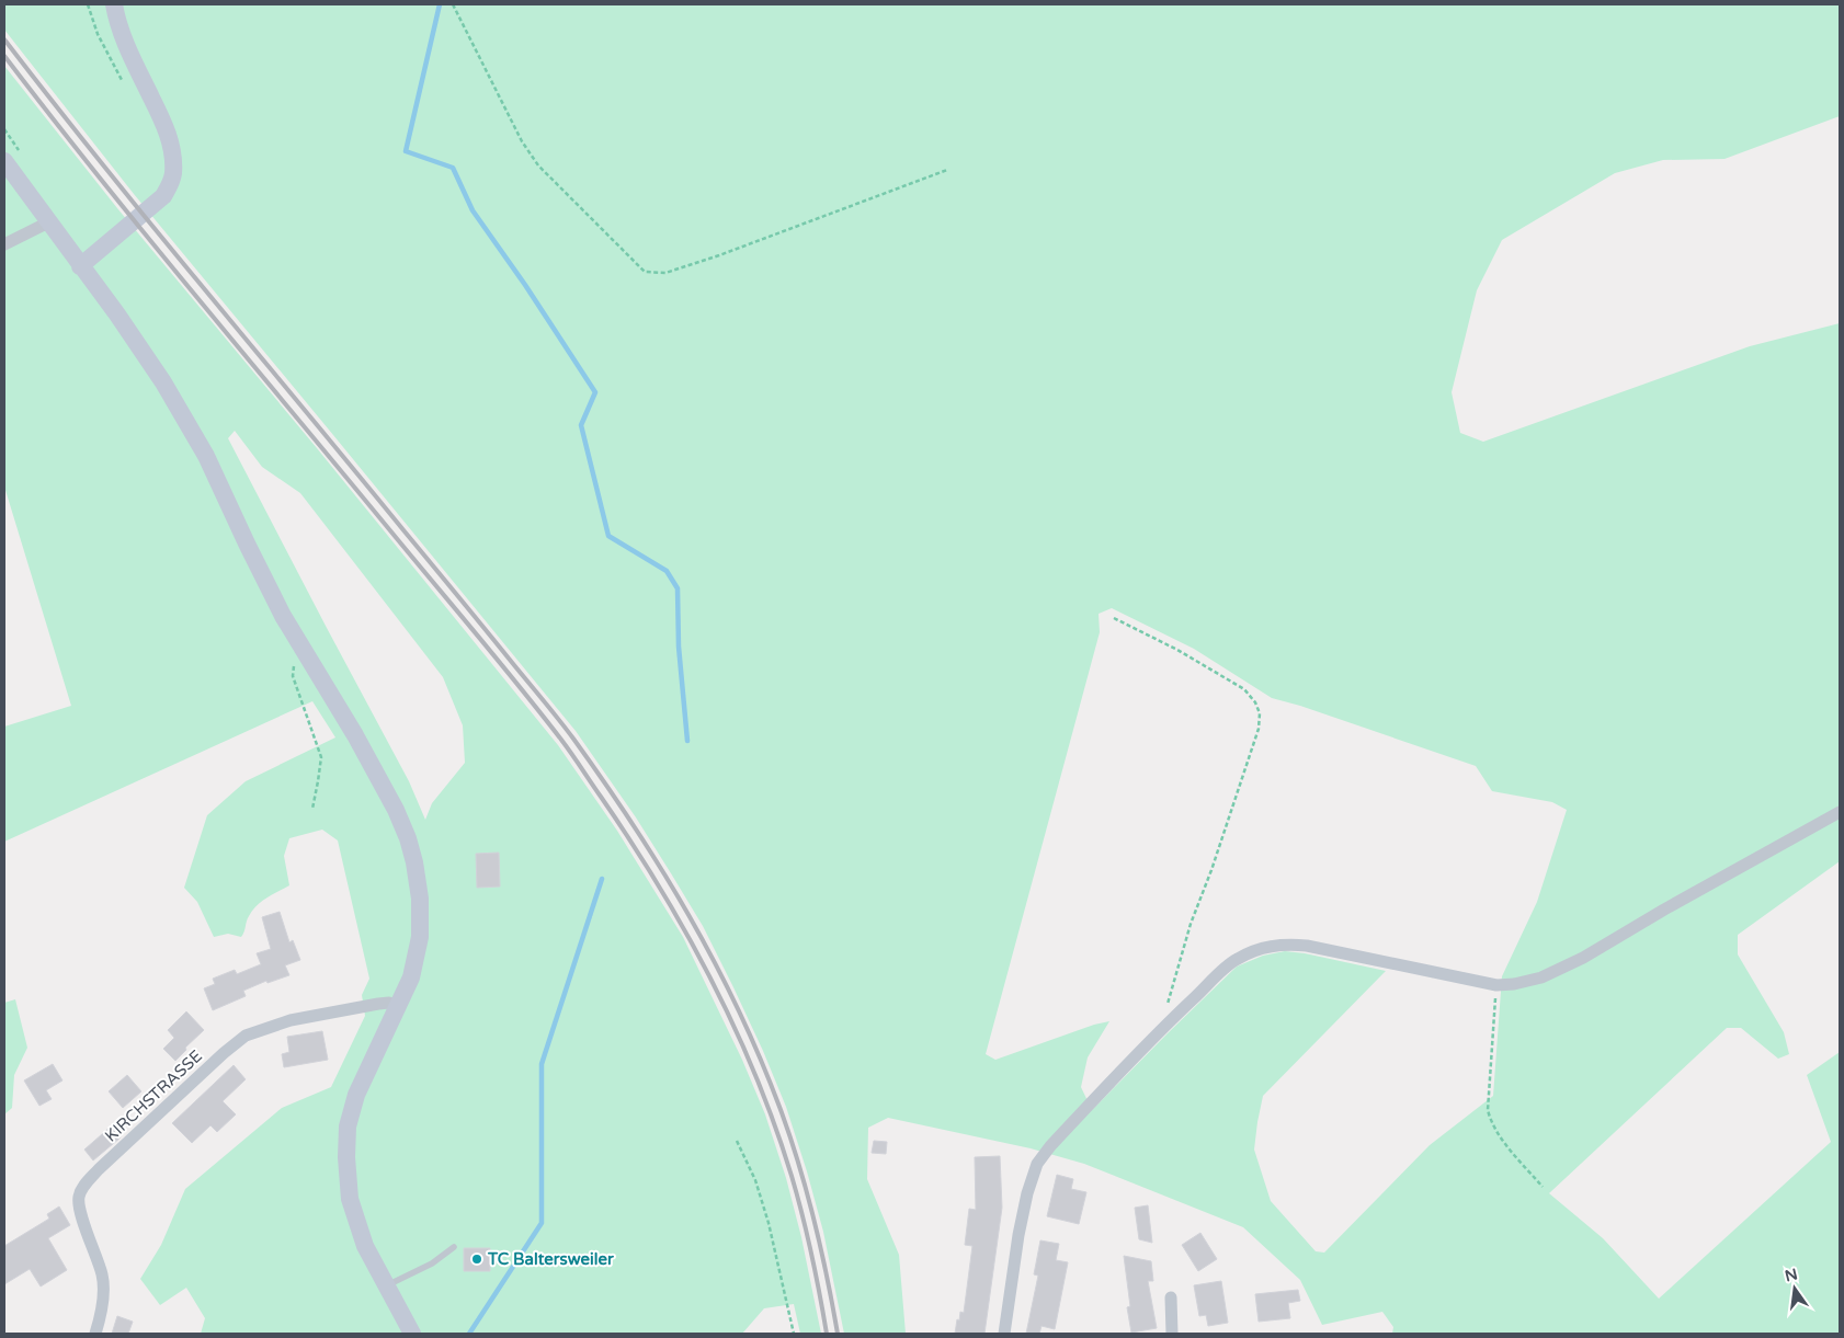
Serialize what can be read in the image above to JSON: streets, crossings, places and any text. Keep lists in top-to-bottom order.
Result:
{
  "streets": {
    "street": ["KIRCHSTRASSE"]
  },
  "places": ["TC Baltersweiler"],
  "north": "top"
}
